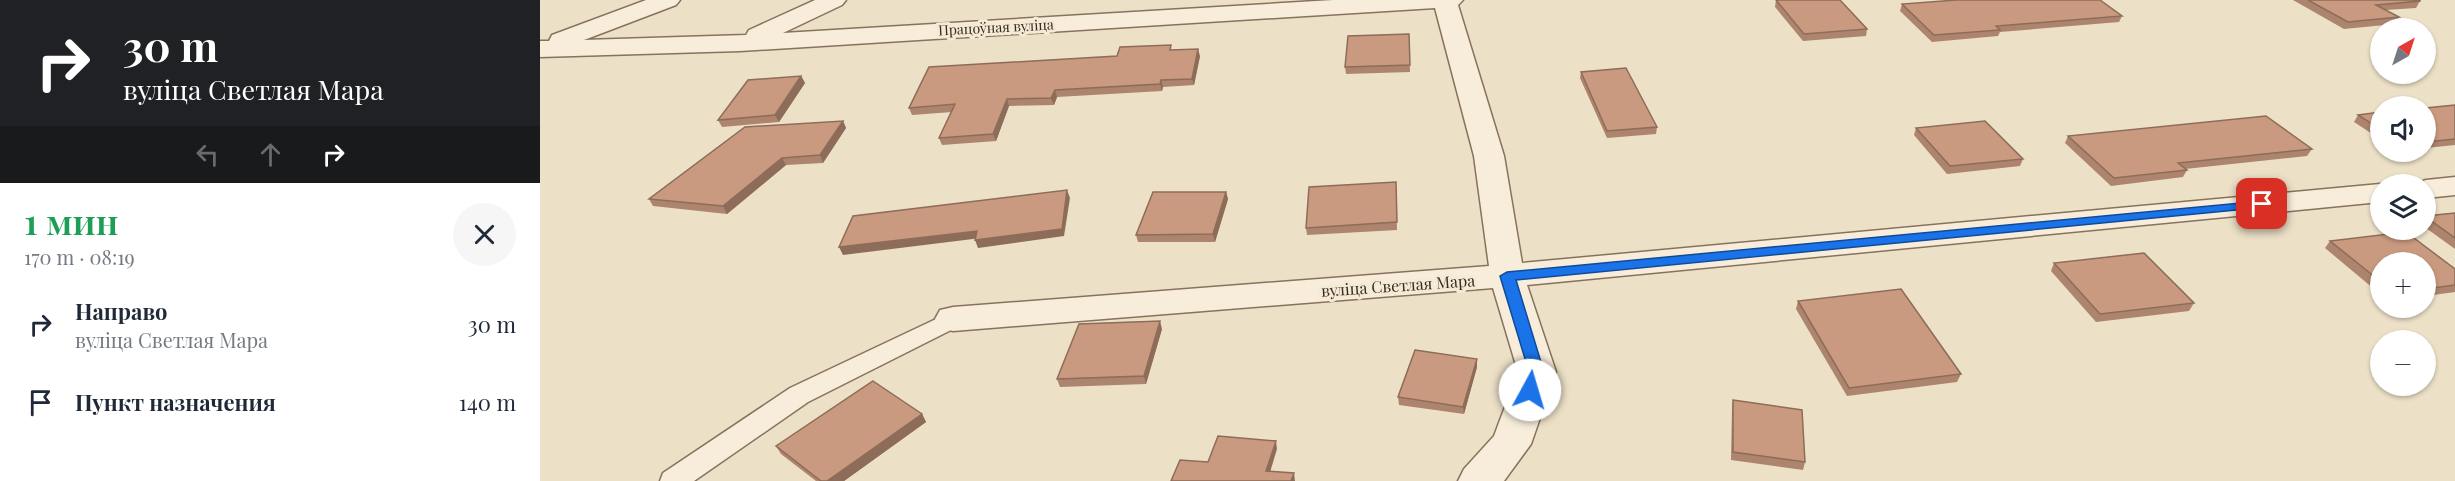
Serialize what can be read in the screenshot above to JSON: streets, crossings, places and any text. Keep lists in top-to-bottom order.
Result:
{
  "streets": {
    "street": ["Працоўная вуліца", "вуліца Светлая Мара"]
  },
  "north": "top right",
  "page": {
    "turn": ["30 m", "вуліца Светлая Мара"],
    "map_buttons": ["+", "−"],
    "heading": ["1 мин", "170 m · 08:19"],
    "list": [
      {
        "name": "Направо",
        "note": "вуліца Светлая Мара",
        "value": "30 m"
      },
      {
        "name": "Пункт назначения",
        "value": "140 m"
      }
    ]
  }
}
